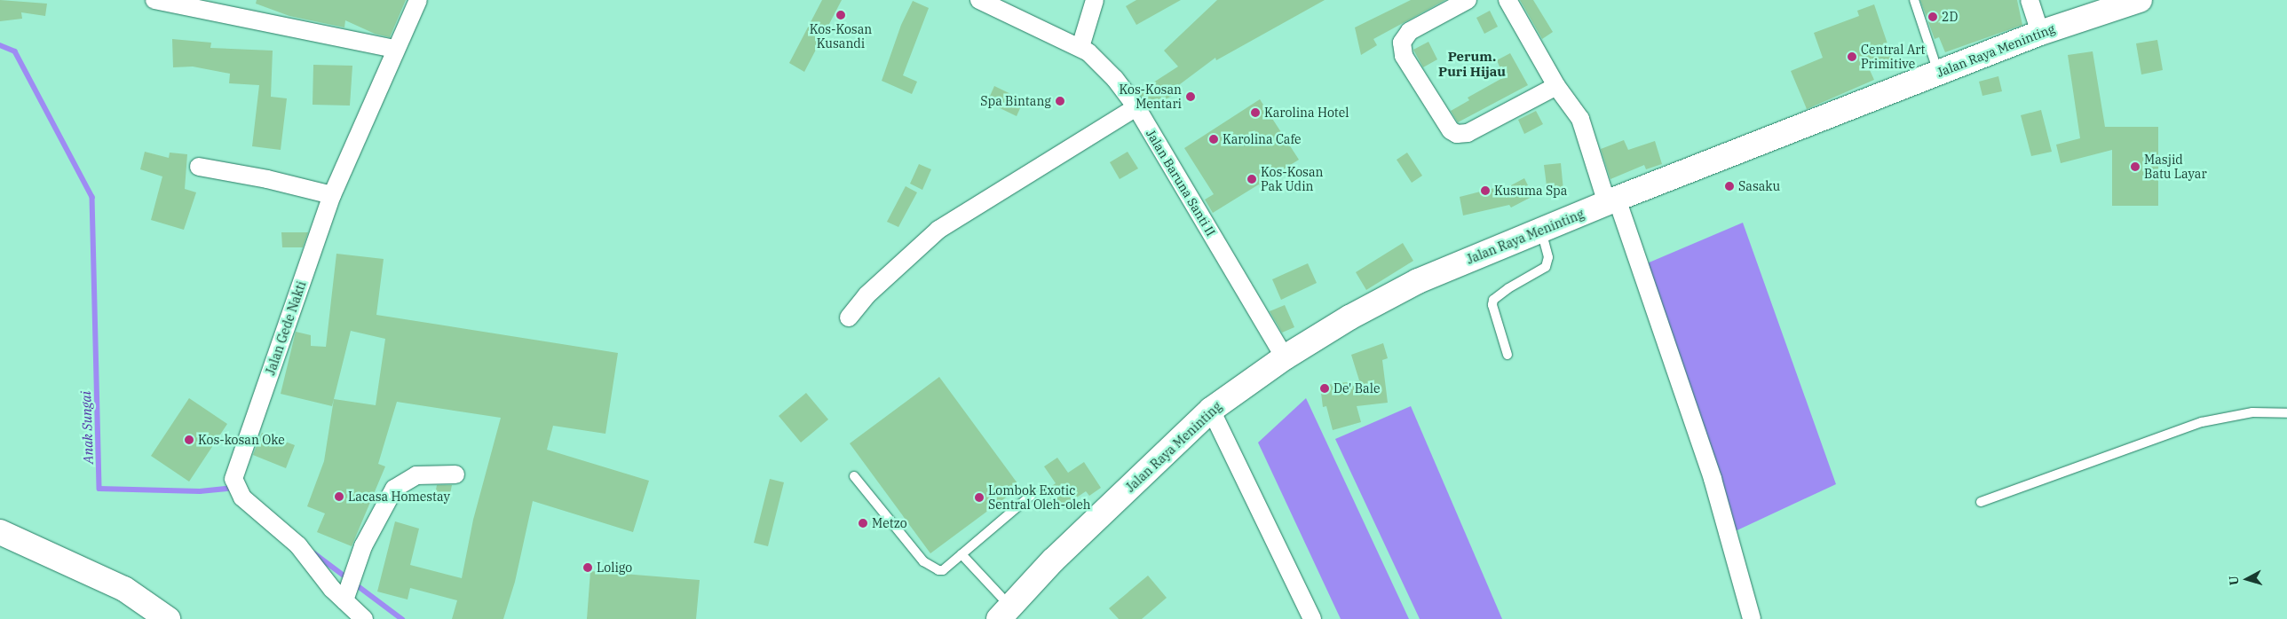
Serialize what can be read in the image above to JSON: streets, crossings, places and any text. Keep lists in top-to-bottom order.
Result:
{
  "streets": {
    "main road": ["Jalan Raya Meninting"],
    "street": ["Jalan Baruna Santi II", "Jalan Gede Nakti"]
  },
  "crossings": [
    ["Jalan Raya Meninting", "Jalan Baruna Santi II"]
  ],
  "districts": ["Perum. Puri Hijau"],
  "water": ["Anak Sungai"],
  "places": [
    "Kos-Kosan Kusandi",
    "2D",
    "Central Art Primitive",
    "Kos-Kosan Mentari",
    "Spa Bintang",
    "Karolina Hotel",
    "Karolina Cafe",
    "Masjid Batu Layar",
    "Kos-Kosan Pak Udin",
    "Sasaku",
    "Kusuma Spa",
    "De' Bale",
    "Kos-kosan Oke",
    "Lacasa Homestay",
    "Lombok Exotic Sentral Oleh-oleh",
    "Metzo",
    "Loligo"
  ],
  "north": "left"
}
